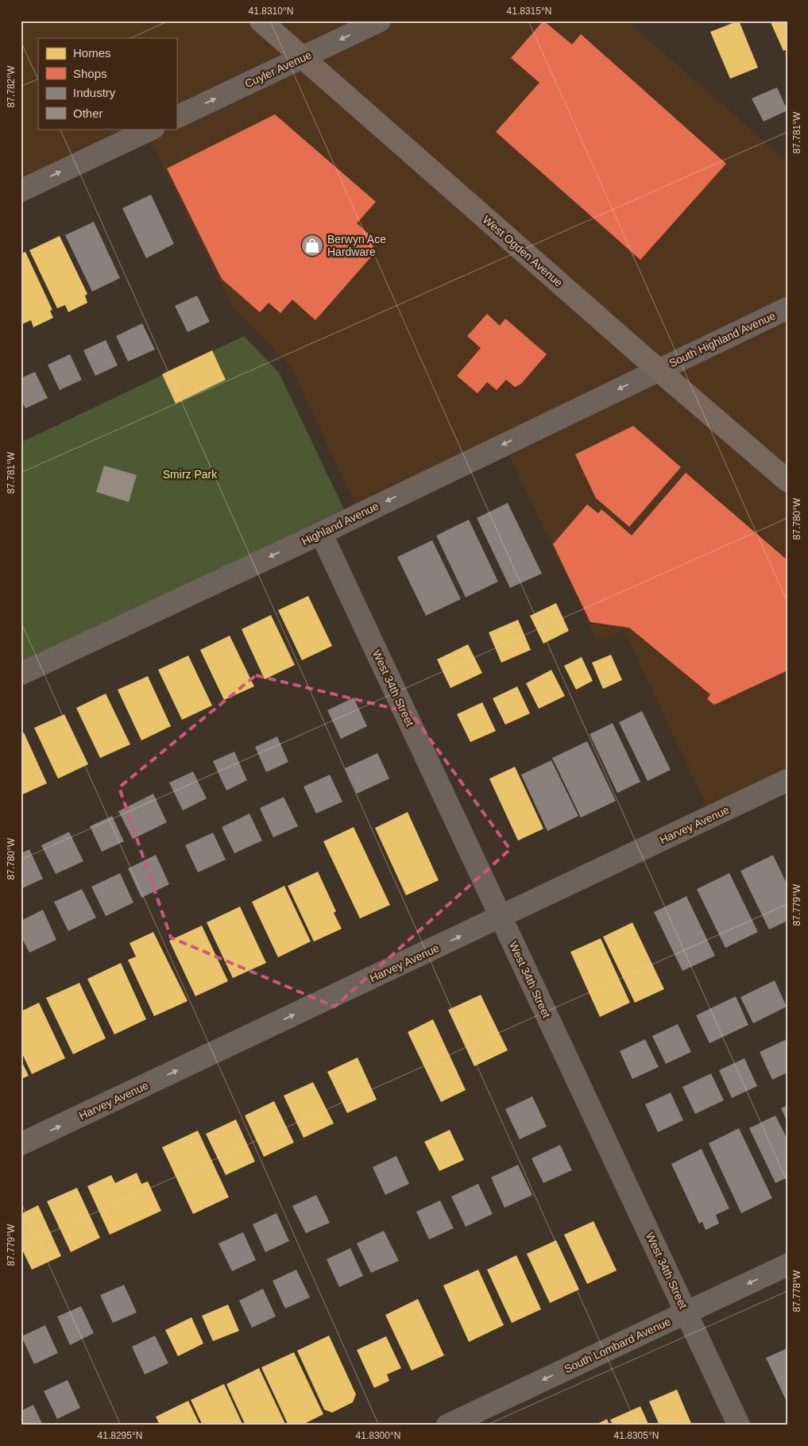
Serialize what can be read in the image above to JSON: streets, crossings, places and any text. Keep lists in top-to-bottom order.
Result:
{
  "streets": {
    "main road": ["West Ogden Avenue"],
    "street": [
      "Cuyler Avenue",
      "South Highland Avenue",
      "Highland Avenue",
      "West 34th Street",
      "Harvey Avenue",
      "South Lombard Avenue"
    ]
  },
  "crossings": [
    ["Cuyler Avenue", "West Ogden Avenue"],
    ["West Ogden Avenue", "South Highland Avenue"],
    ["West Ogden Avenue", "Highland Avenue"],
    ["South Highland Avenue", "Highland Avenue"],
    ["Highland Avenue", "West 34th Street"],
    ["West 34th Street", "Harvey Avenue"],
    ["West 34th Street", "South Lombard Avenue"]
  ],
  "one_way": ["Highland Avenue", "Harvey Avenue", "South Lombard Avenue"],
  "parks": ["Smirz Park"],
  "places": {
    "shop": ["Berwyn Ace Hardware"]
  },
  "legend": [
    "Homes",
    "Shops",
    "Industry",
    "Other"
  ],
  "coordinates": [
    "41.8310°N",
    "41.8315°N",
    "87.782°W",
    "87.781°W",
    "87.780°W",
    "87.779°W",
    "87.778°W",
    "41.8295°N",
    "41.8300°N",
    "41.8305°N"
  ]
}
